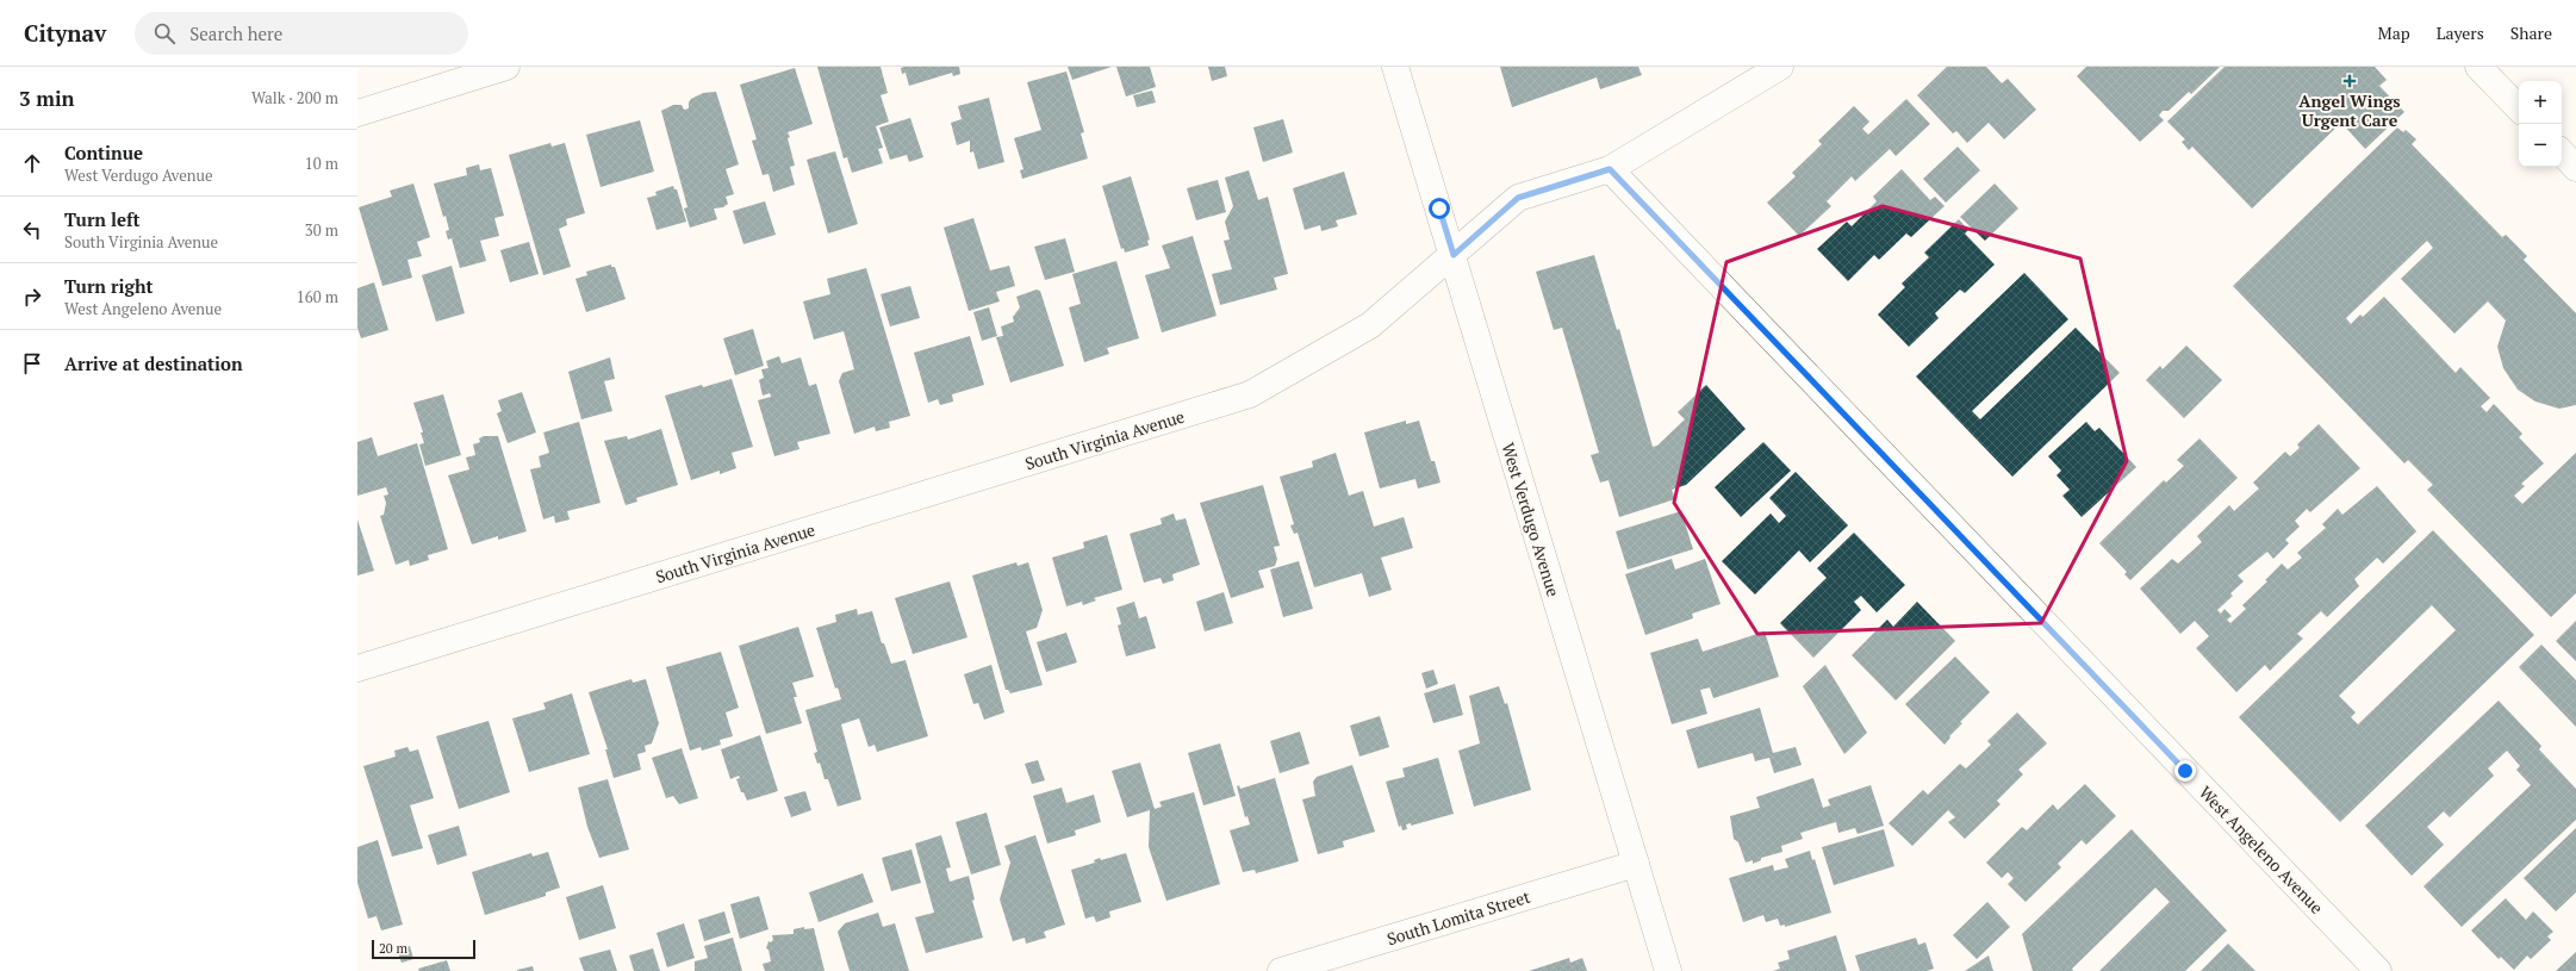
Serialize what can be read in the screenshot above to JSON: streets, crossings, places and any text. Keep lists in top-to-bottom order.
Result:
{
  "streets": {
    "street": [
      "South Virginia Avenue",
      "West Verdugo Avenue",
      "West Angeleno Avenue",
      "South Lomita Street"
    ]
  },
  "crossings": [
    ["South Virginia Avenue", "West Verdugo Avenue"],
    ["South Virginia Avenue", "West Angeleno Avenue"],
    ["West Verdugo Avenue", "South Lomita Street"]
  ],
  "places": {
    "health": ["Angel Wings Urgent Care"]
  },
  "scale_bar": "20 m",
  "page": {
    "header": "Citynav",
    "search": "Search here",
    "nav": ["Map", "Layers", "Share"],
    "heading": ["3 min", "Walk · 200 m"],
    "map_buttons": ["+", "−"],
    "list": [
      ["Continue", "West Verdugo Avenue", "10 m"],
      ["Turn left", "South Virginia Avenue", "30 m"],
      ["Turn right", "West Angeleno Avenue", "160 m"],
      "Arrive at destination"
    ],
    "scale": "20 m"
  }
}
